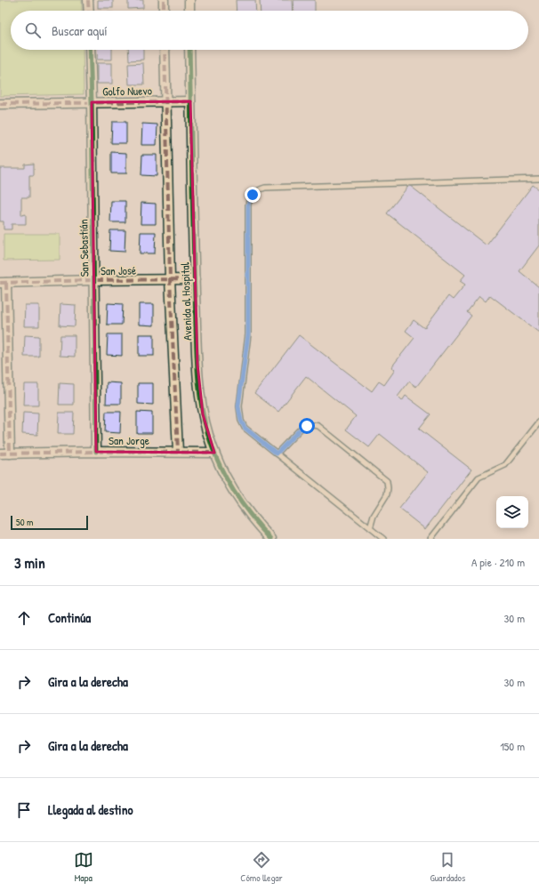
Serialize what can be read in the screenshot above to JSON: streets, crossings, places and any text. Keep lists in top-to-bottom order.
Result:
{
  "streets": {
    "street": [
      "Golfo Nuevo",
      "San Sebastián",
      "San José",
      "Avenida al Hospital",
      "San Jorge"
    ]
  },
  "crossings": [
    ["Golfo Nuevo", "San Sebastián"],
    ["Golfo Nuevo", "Avenida al Hospital"],
    ["San Sebastián", "San José"],
    ["San Sebastián", "San Jorge"],
    ["San José", "Avenida al Hospital"],
    ["Avenida al Hospital", "San Jorge"]
  ],
  "scale_bar": "50 m",
  "page": {
    "search": "Buscar aquí",
    "scale": "50 m",
    "heading": ["3 min", "A pie · 210 m"],
    "list": [
      ["Continúa", "30 m"],
      ["Gira a la derecha", "30 m"],
      ["Gira a la derecha", "150 m"],
      "Llegada al destino"
    ],
    "nav": ["Mapa", "Cómo llegar", "Guardados"]
  }
}
